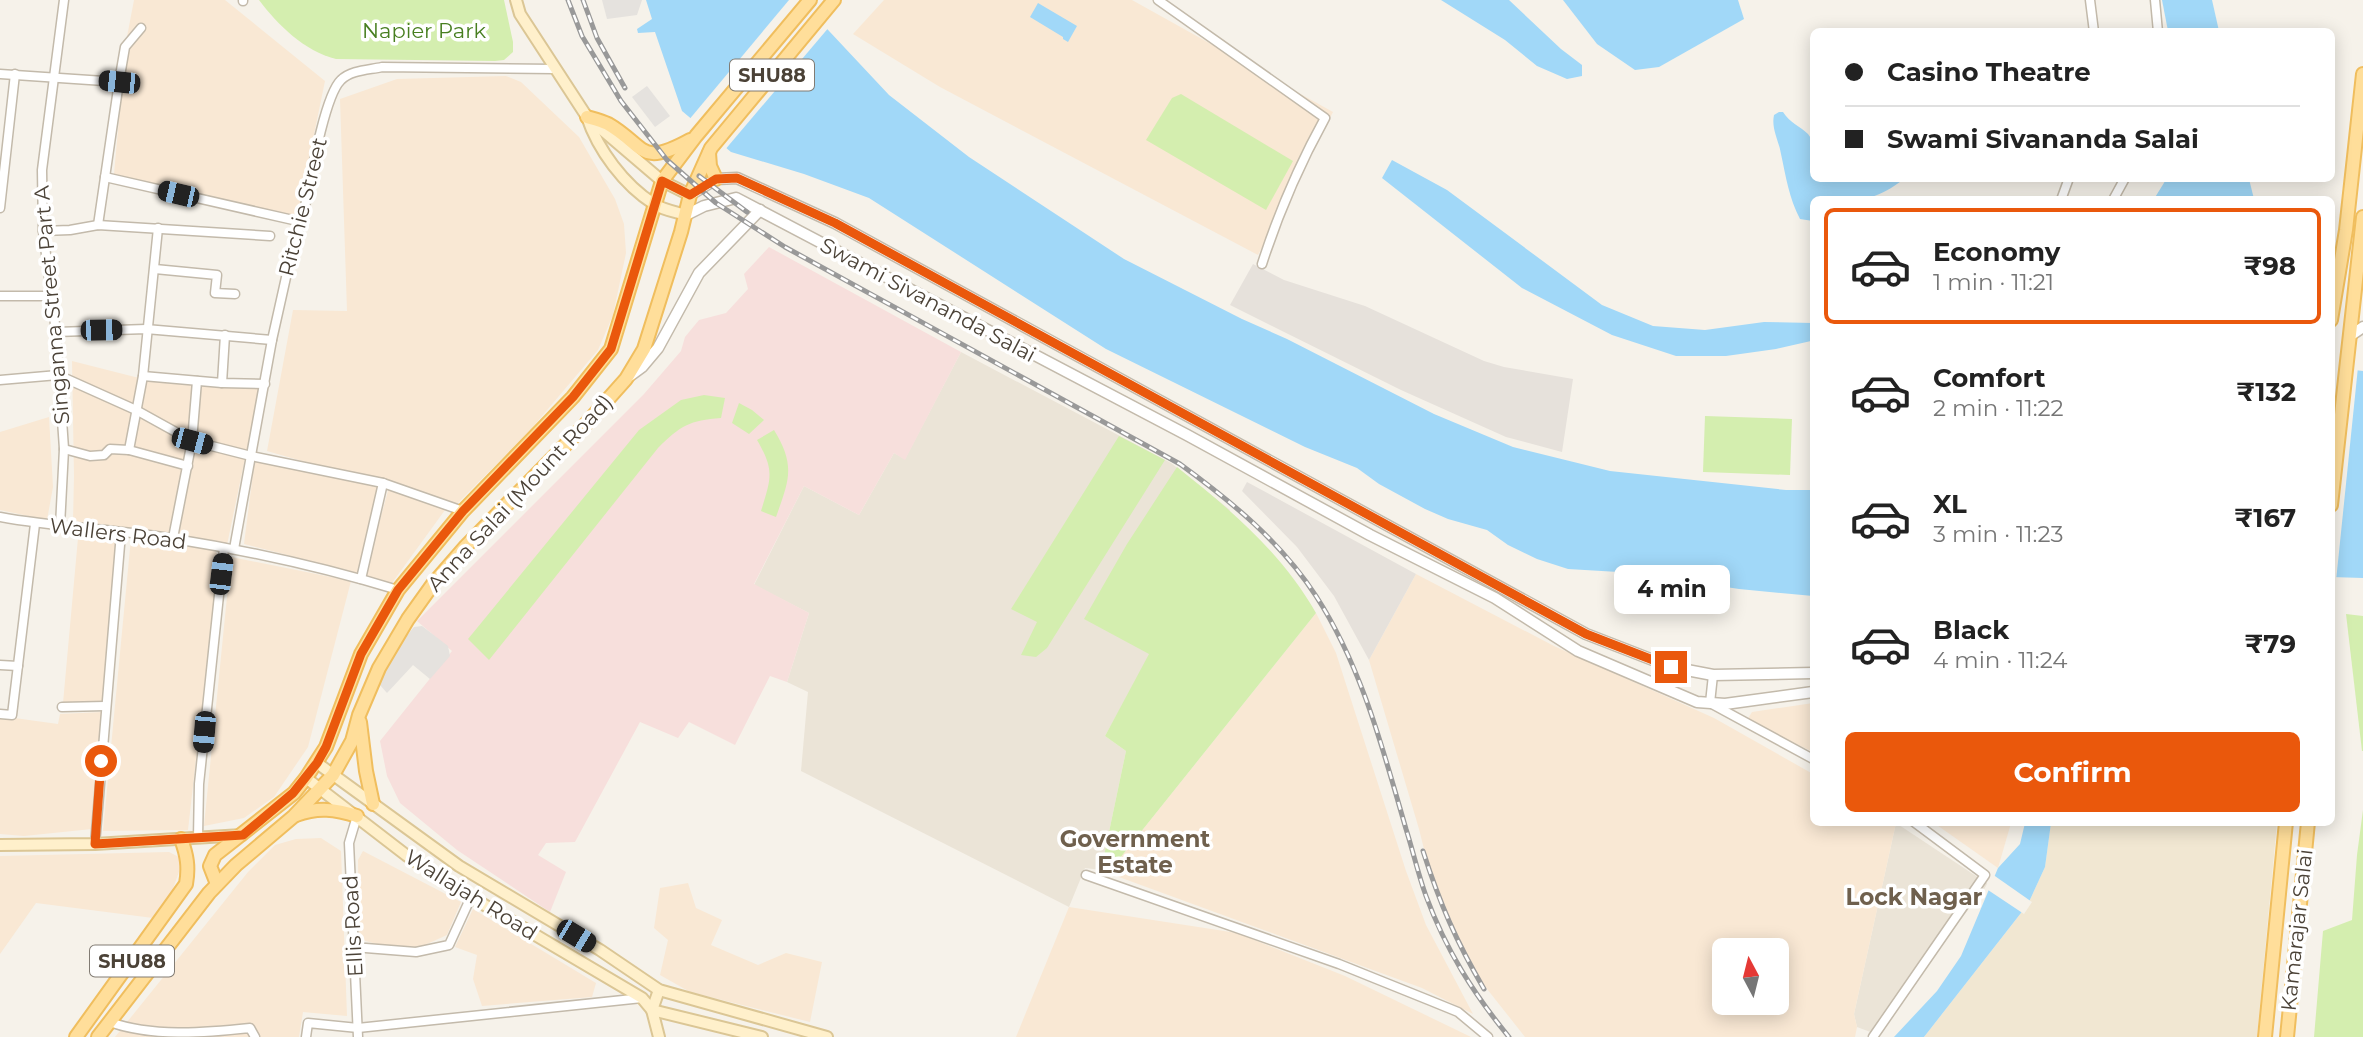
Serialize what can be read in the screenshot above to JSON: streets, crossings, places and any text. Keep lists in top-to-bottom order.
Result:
{
  "streets": {
    "main road": [
      "SHU88",
      "Anna Salai (Mount Road)",
      "Wallajah Road",
      "Kamarajar Salai"
    ],
    "street": [
      "Ritchie Street",
      "Swami Sivananda Salai",
      "Singanna Street Part A",
      "Wallers Road",
      "Ellis Road"
    ]
  },
  "crossings": [
    ["SHU88", "Anna Salai (Mount Road)"],
    ["Ritchie Street", "Wallers Road"],
    ["Swami Sivananda Salai", "Anna Salai (Mount Road)"],
    ["Singanna Street Part A", "Wallers Road"],
    ["Anna Salai (Mount Road)", "Wallers Road"],
    ["Anna Salai (Mount Road)", "Wallajah Road"],
    ["Wallajah Road", "Ellis Road"]
  ],
  "districts": ["Government Estate", "Lock Nagar"],
  "parks": ["Napier Park"],
  "north": "top",
  "page": {
    "banner": ["Casino Theatre", "Swami Sivananda Salai"],
    "list": [
      {
        "name": "Economy",
        "note": "1 min · 11:21",
        "value": "₹98"
      },
      {
        "name": "Comfort",
        "note": "2 min · 11:22",
        "value": "₹132"
      },
      {
        "name": "XL",
        "note": "3 min · 11:23",
        "value": "₹167"
      },
      {
        "name": "Black",
        "note": "4 min · 11:24",
        "value": "₹79"
      }
    ],
    "bubble": "4 min",
    "buttons": "Confirm"
  }
}
